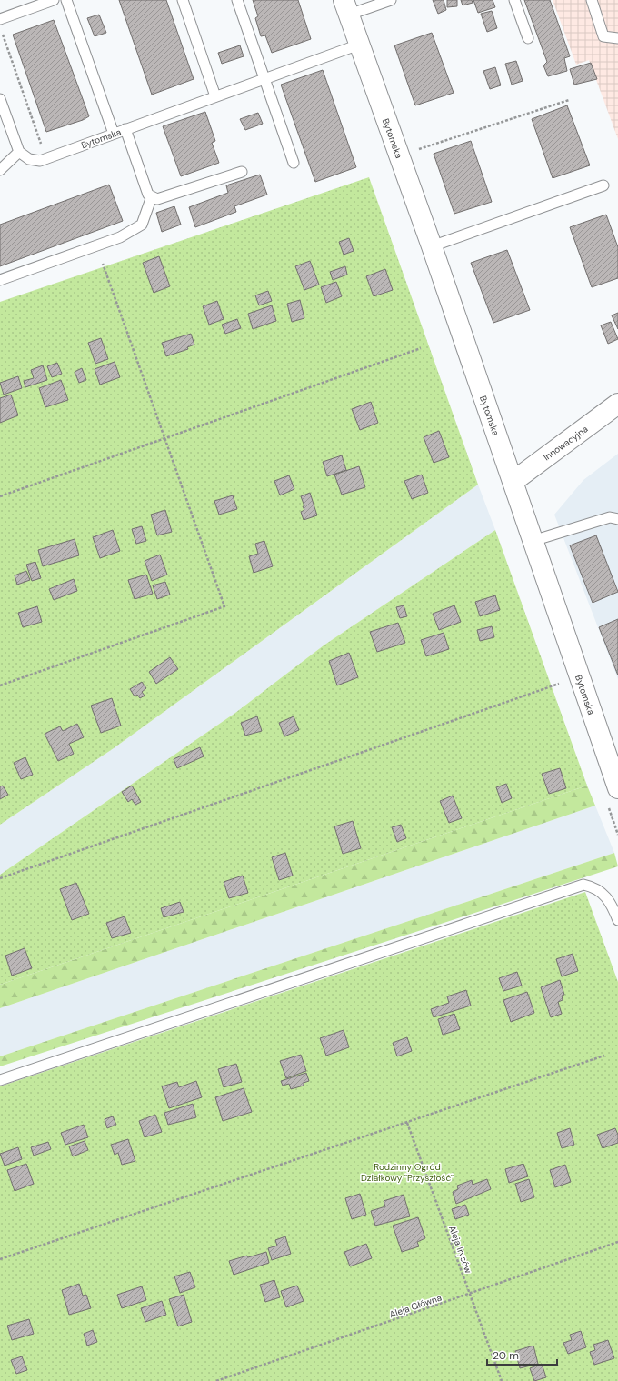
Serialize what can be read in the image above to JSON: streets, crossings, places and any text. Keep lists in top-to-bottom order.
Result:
{
  "streets": {
    "street": ["Bytomska", "Innowacyjna"],
    "path": ["Aleja Irysów", "Aleja Główna"]
  },
  "crossings": [
    ["Bytomska", "Innowacyjna"],
    ["Aleja Irysów", "Aleja Główna"]
  ],
  "parks": ["Rodzinny Ogród Działkowy \"Przyszłość\""],
  "scale_bar": "20 m"
}
